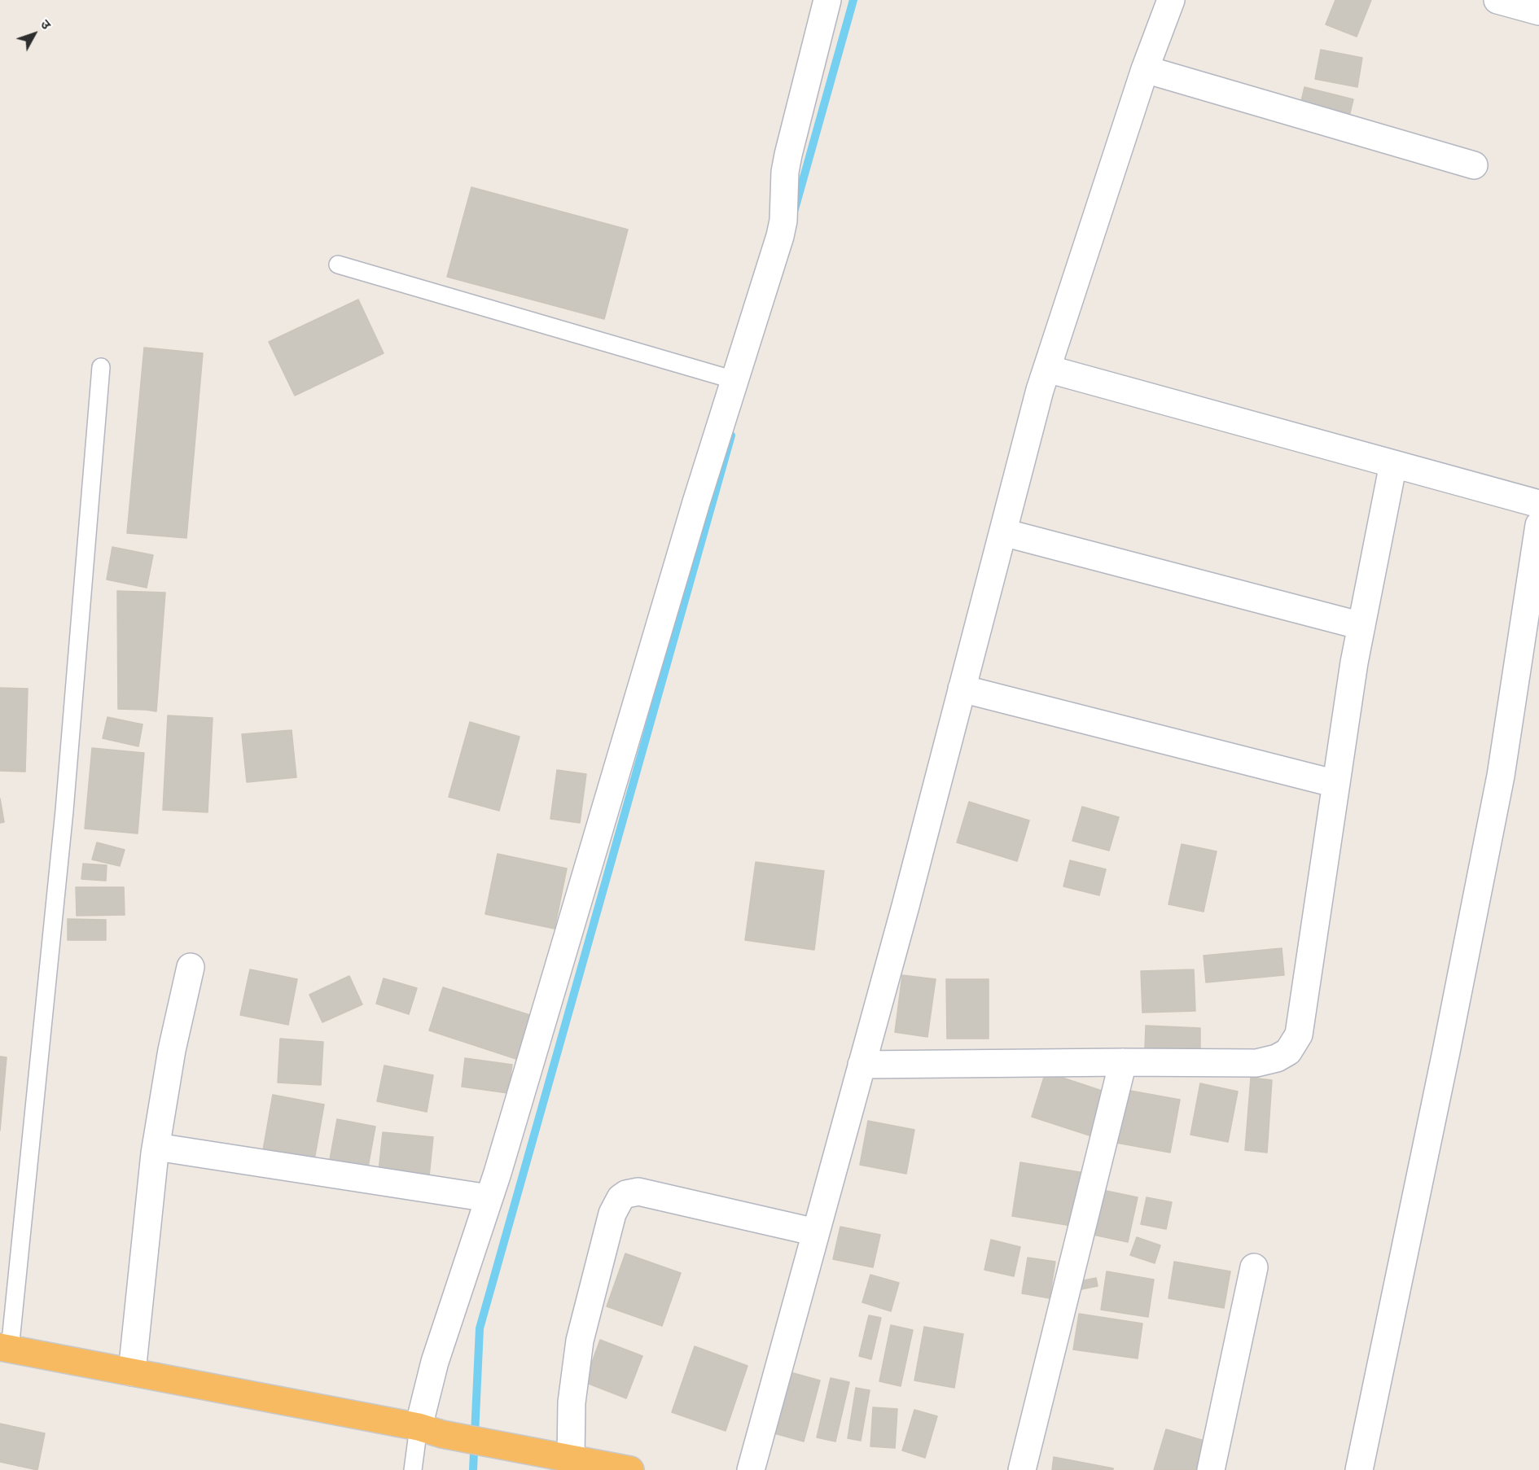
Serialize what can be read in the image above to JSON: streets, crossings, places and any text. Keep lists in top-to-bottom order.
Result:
{
  "north": "top right"
}
